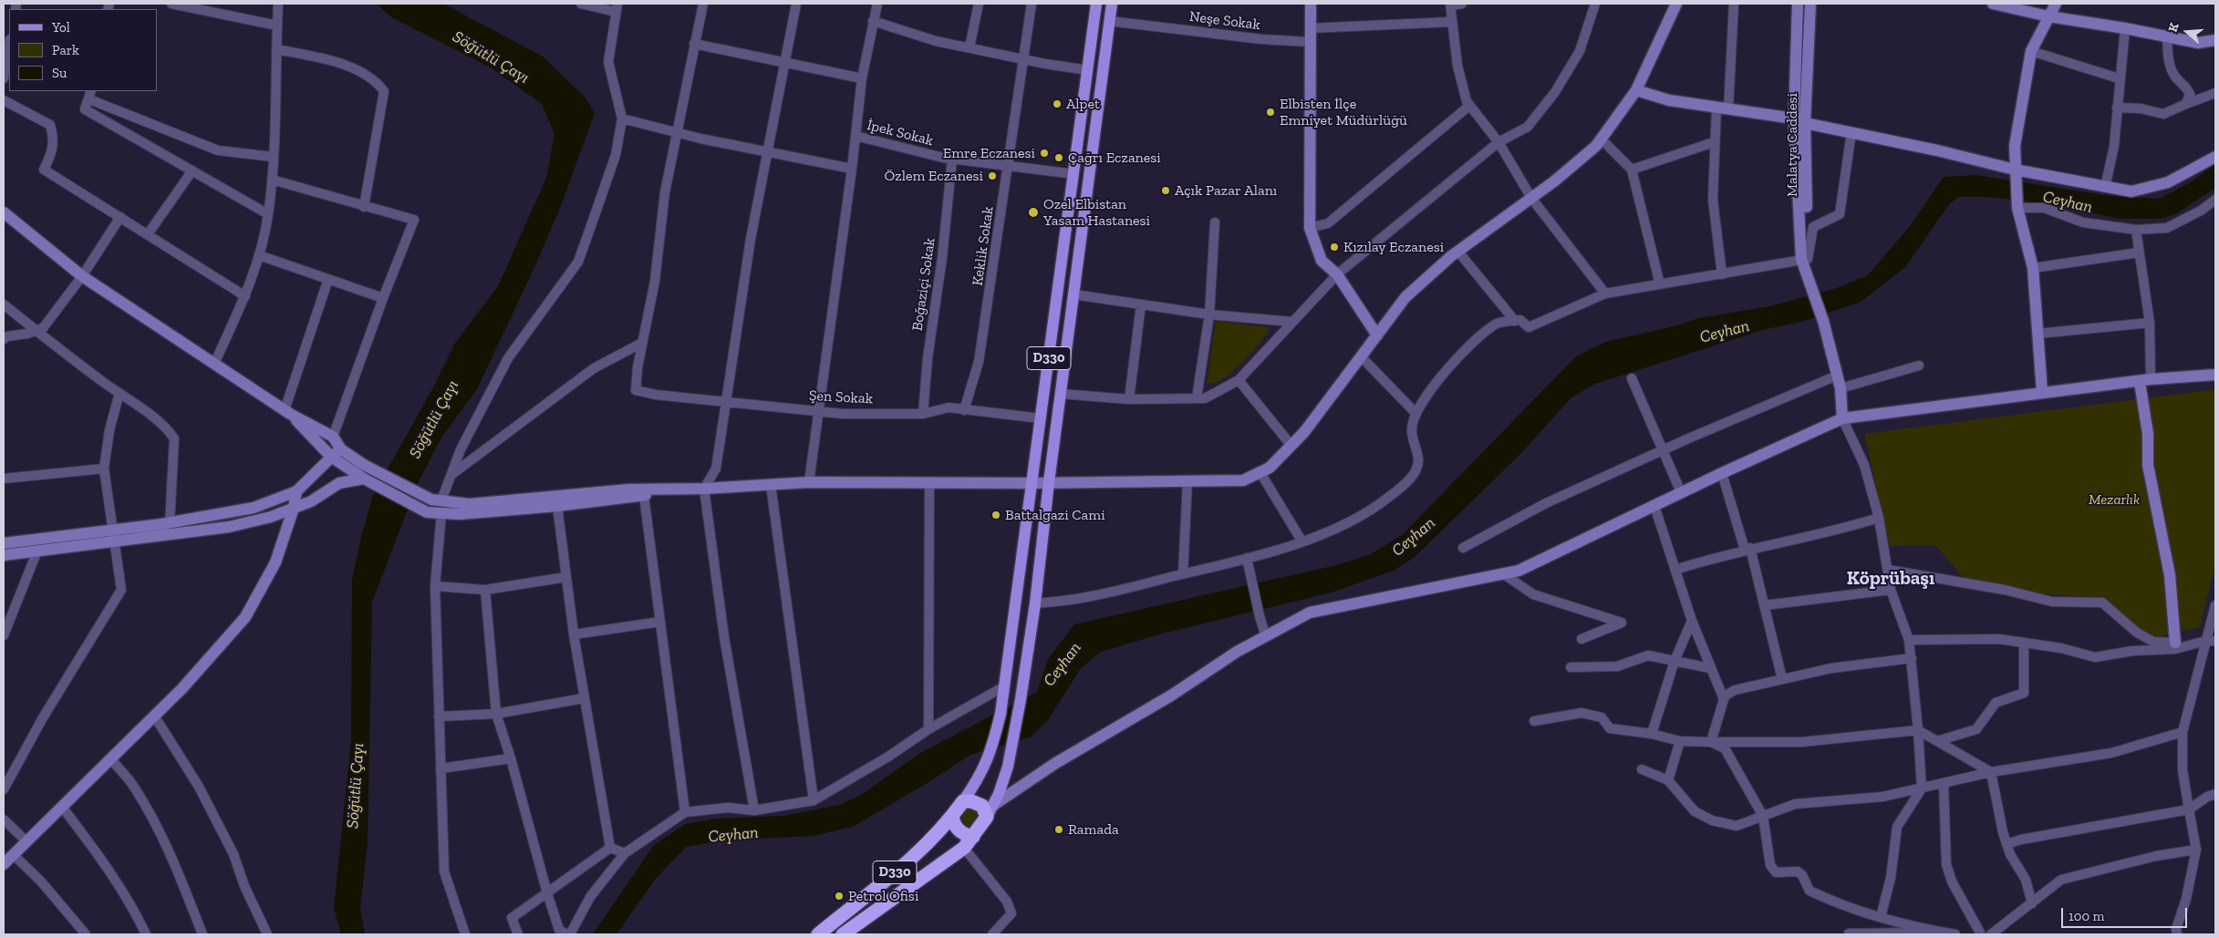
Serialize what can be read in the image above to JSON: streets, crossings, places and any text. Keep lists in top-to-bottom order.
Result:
{
  "streets": {
    "highway": ["D330"],
    "street": [
      "Neşe Sokak",
      "İpek Sokak",
      "Malatya Caddesi",
      "Keklik Sokak",
      "Boğaziçi Sokak",
      "Şen Sokak"
    ]
  },
  "crossings": [
    ["Neşe Sokak", "D330"],
    ["İpek Sokak", "Keklik Sokak"],
    ["İpek Sokak", "Boğaziçi Sokak"],
    ["İpek Sokak", "D330"],
    ["Keklik Sokak", "Şen Sokak"],
    ["Boğaziçi Sokak", "Şen Sokak"],
    ["D330", "Şen Sokak"]
  ],
  "districts": ["Köprübaşı"],
  "water": ["Söğütlü Çayı", "Ceyhan"],
  "parks": ["Mezarlık"],
  "places": [
    "Alpet",
    "Elbisten İlçe Emniyet Müdürlüğü",
    "Emre Eczanesi",
    "Çağrı Eczanesi",
    "Özlem Eczanesi",
    "Açık Pazar Alanı",
    "Ozel Elbistan Yasam Hastanesi",
    "Kızılay Eczanesi",
    "Battalgazi Cami",
    "Ramada",
    "Petrol Ofisi"
  ],
  "legend": ["Yol", "Park", "Su"],
  "scale_bar": "100 m",
  "north": "left"
}
